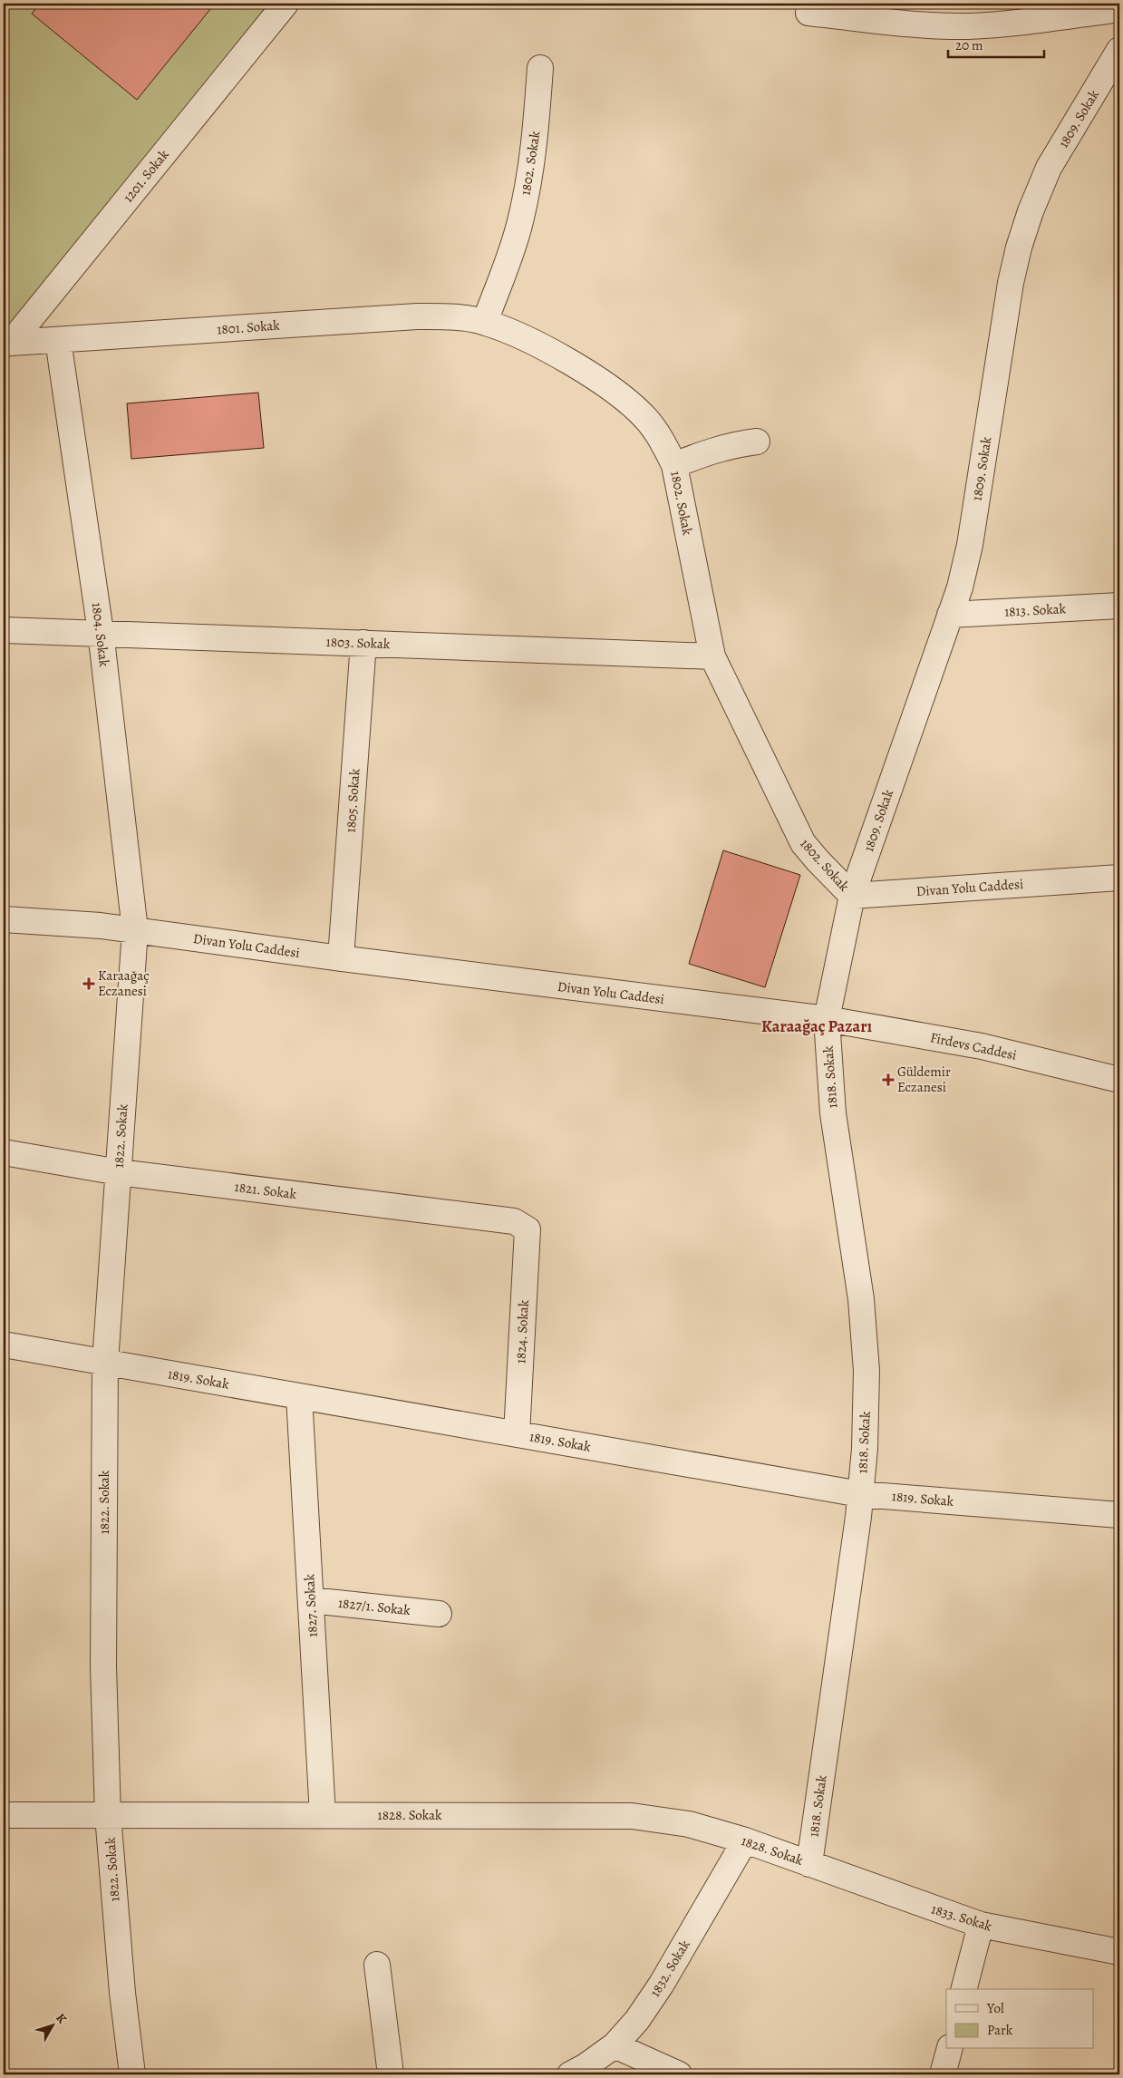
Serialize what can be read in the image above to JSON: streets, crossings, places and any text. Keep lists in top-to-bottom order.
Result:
{
  "streets": {
    "street": [
      "1809. Sokak",
      "1802. Sokak",
      "1201. Sokak",
      "1801. Sokak",
      "1813. Sokak",
      "1804. Sokak",
      "1803. Sokak",
      "1805. Sokak",
      "Divan Yolu Caddesi",
      "Firdevs Caddesi",
      "1818. Sokak",
      "1822. Sokak",
      "1821. Sokak",
      "1824. Sokak",
      "1819. Sokak",
      "1827. Sokak",
      "1827/1. Sokak",
      "1828. Sokak",
      "1833. Sokak",
      "1832. Sokak"
    ]
  },
  "crossings": [
    ["1809. Sokak", "1802. Sokak"],
    ["1809. Sokak", "1813. Sokak"],
    ["1809. Sokak", "Divan Yolu Caddesi"],
    ["1802. Sokak", "1801. Sokak"],
    ["1802. Sokak", "1803. Sokak"],
    ["1802. Sokak", "Divan Yolu Caddesi"],
    ["1201. Sokak", "1801. Sokak"],
    ["1801. Sokak", "1804. Sokak"],
    ["1804. Sokak", "1803. Sokak"],
    ["1804. Sokak", "Divan Yolu Caddesi"],
    ["1804. Sokak", "1822. Sokak"],
    ["1803. Sokak", "1805. Sokak"],
    ["1805. Sokak", "Divan Yolu Caddesi"],
    ["Divan Yolu Caddesi", "Firdevs Caddesi"],
    ["Divan Yolu Caddesi", "1818. Sokak"],
    ["Divan Yolu Caddesi", "1822. Sokak"],
    ["Firdevs Caddesi", "1818. Sokak"],
    ["1818. Sokak", "1819. Sokak"],
    ["1818. Sokak", "1828. Sokak"],
    ["1818. Sokak", "1833. Sokak"],
    ["1822. Sokak", "1821. Sokak"],
    ["1822. Sokak", "1819. Sokak"],
    ["1822. Sokak", "1828. Sokak"],
    ["1821. Sokak", "1824. Sokak"],
    ["1824. Sokak", "1819. Sokak"],
    ["1819. Sokak", "1827. Sokak"],
    ["1827. Sokak", "1827/1. Sokak"],
    ["1827. Sokak", "1828. Sokak"],
    ["1828. Sokak", "1833. Sokak"],
    ["1828. Sokak", "1832. Sokak"]
  ],
  "districts": ["Karaağaç Pazarı"],
  "places": {
    "health": ["Karaağaç Eczanesi", "Güldemir Eczanesi"]
  },
  "legend": ["Yol", "Park"],
  "scale_bar": "20 m",
  "north": "top right"
}
